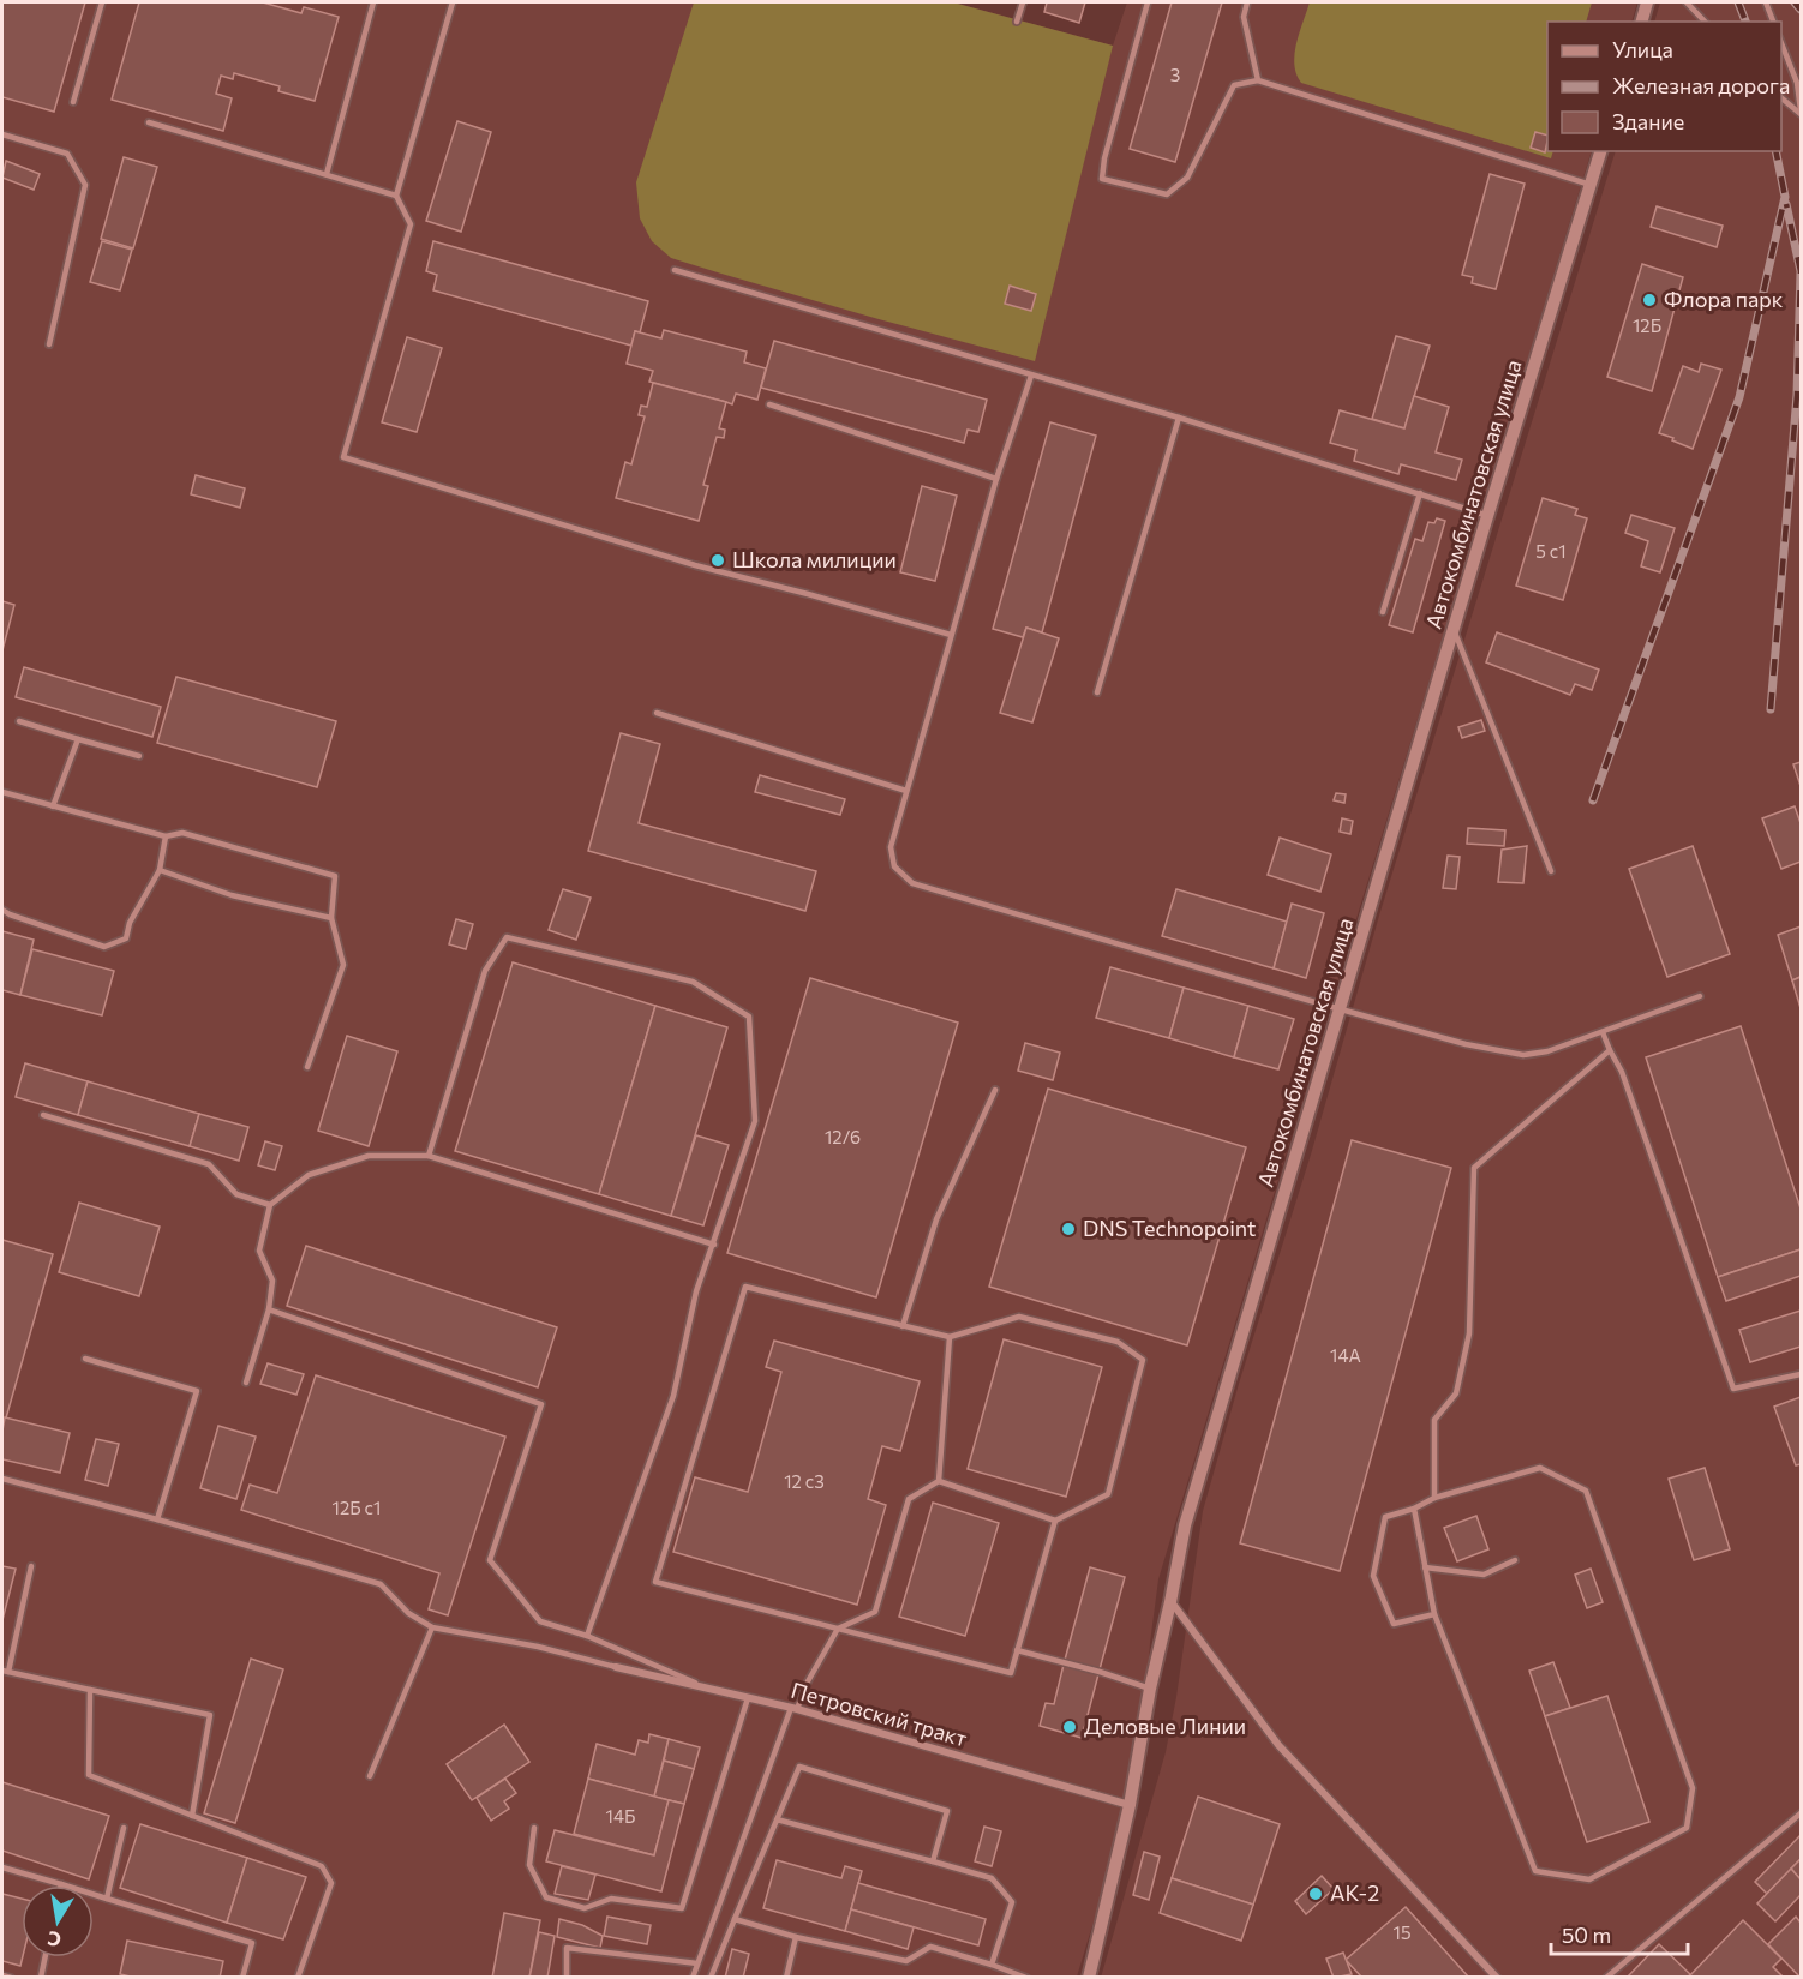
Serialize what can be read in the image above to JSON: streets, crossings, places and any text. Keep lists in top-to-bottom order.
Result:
{
  "streets": {
    "street": ["Автокомбинатовская улица", "Петровский тракт"]
  },
  "crossings": [
    ["Автокомбинатовская улица", "Петровский тракт"]
  ],
  "places": [
    "Флора парк",
    "Школа милиции",
    "DNS Technopoint",
    "Деловые Линии",
    "АК-2"
  ],
  "house_numbers": [
    "3",
    "12Б",
    "5 с1",
    "12/6",
    "14А",
    "12 с3",
    "12Б с1",
    "14Б",
    "15"
  ],
  "legend": ["Улица", "Железная дорога", "Здание"],
  "scale_bar": "50 m",
  "north": "bottom"
}
